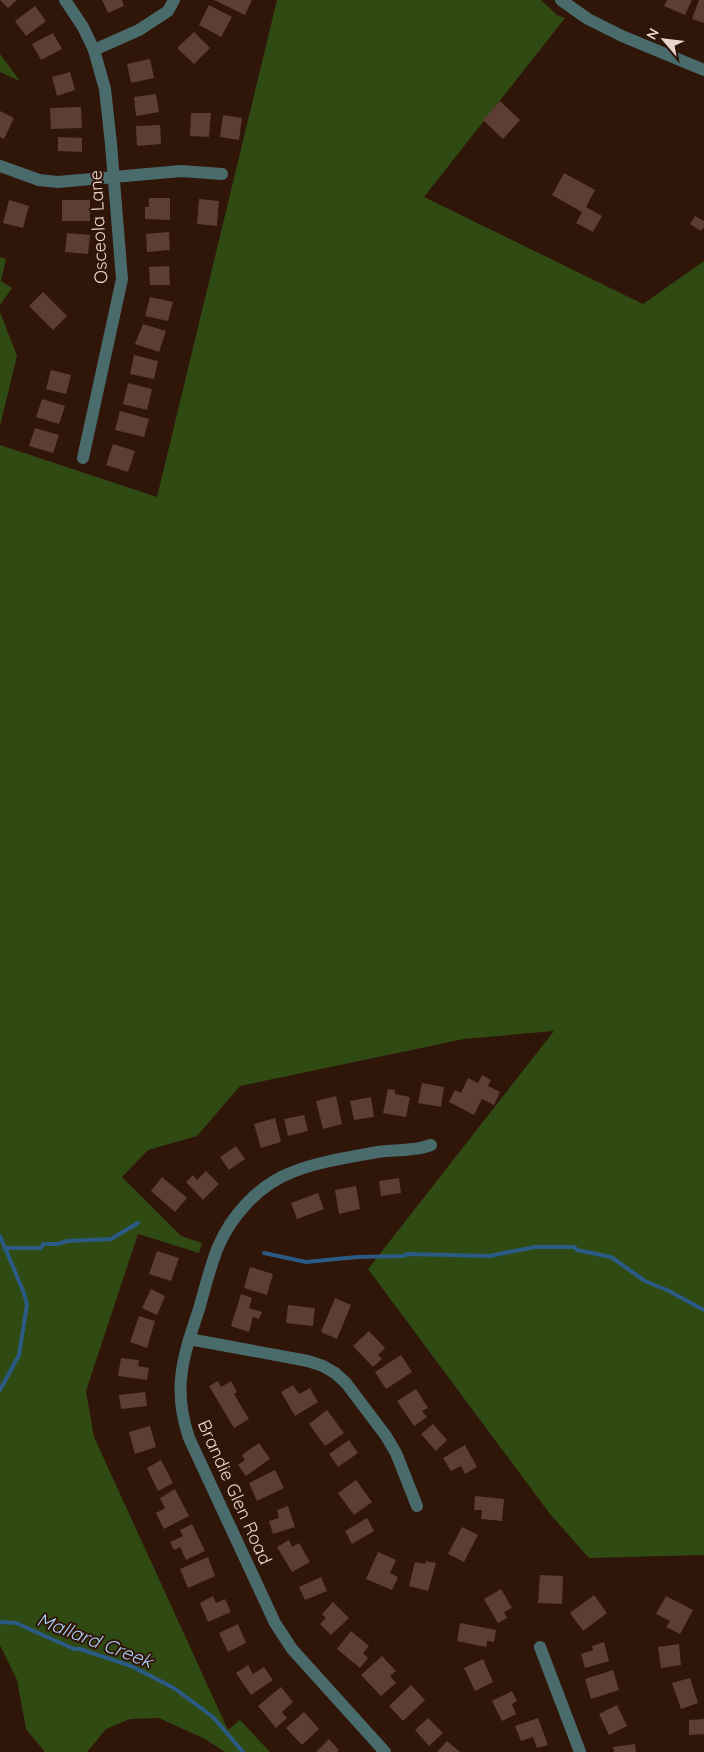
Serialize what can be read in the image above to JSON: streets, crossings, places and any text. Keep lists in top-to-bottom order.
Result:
{
  "streets": {
    "street": ["Osceola Lane", "Brandie Glen Road"]
  },
  "water": ["Mallard Creek"],
  "north": "top left"
}
